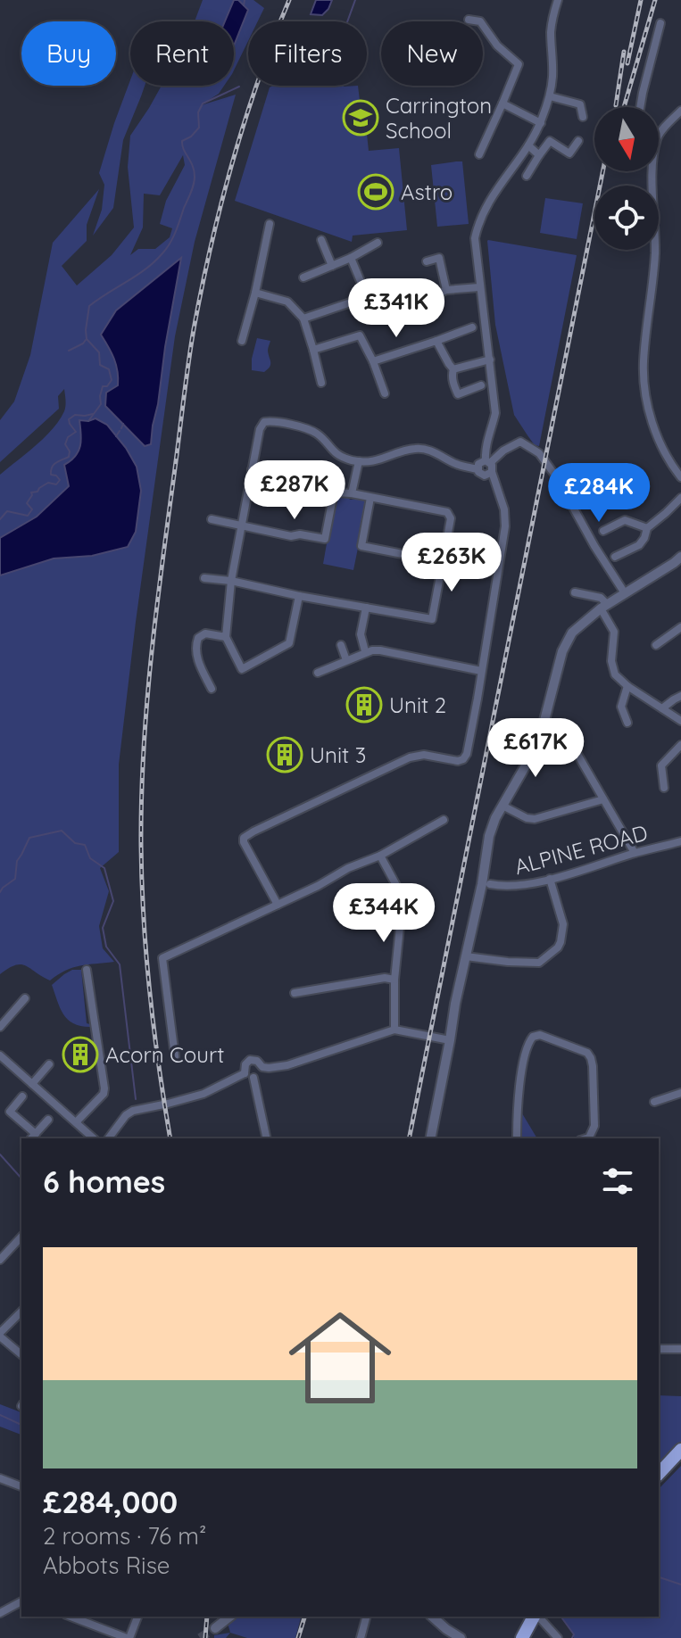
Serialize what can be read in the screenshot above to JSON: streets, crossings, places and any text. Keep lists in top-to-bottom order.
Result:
{
  "streets": {
    "street": ["ALPINE ROAD"]
  },
  "places": {
    "school or university": ["Carrington School"],
    "sports": ["Astro"],
    "building": ["Unit 2", "Unit 3", "Acorn Court"]
  },
  "north": "bottom",
  "page": {
    "chip": [
      "Buy",
      "Rent",
      "Filters",
      "New"
    ],
    "price": [
      "£341K",
      "£287K",
      "£284K",
      "£263K",
      "£617K",
      "£344K"
    ],
    "heading": "6 homes",
    "list": [
      {
        "name": "£284,000",
        "note": "2 rooms · 76 m² · Abbots Rise"
      }
    ]
  }
}
